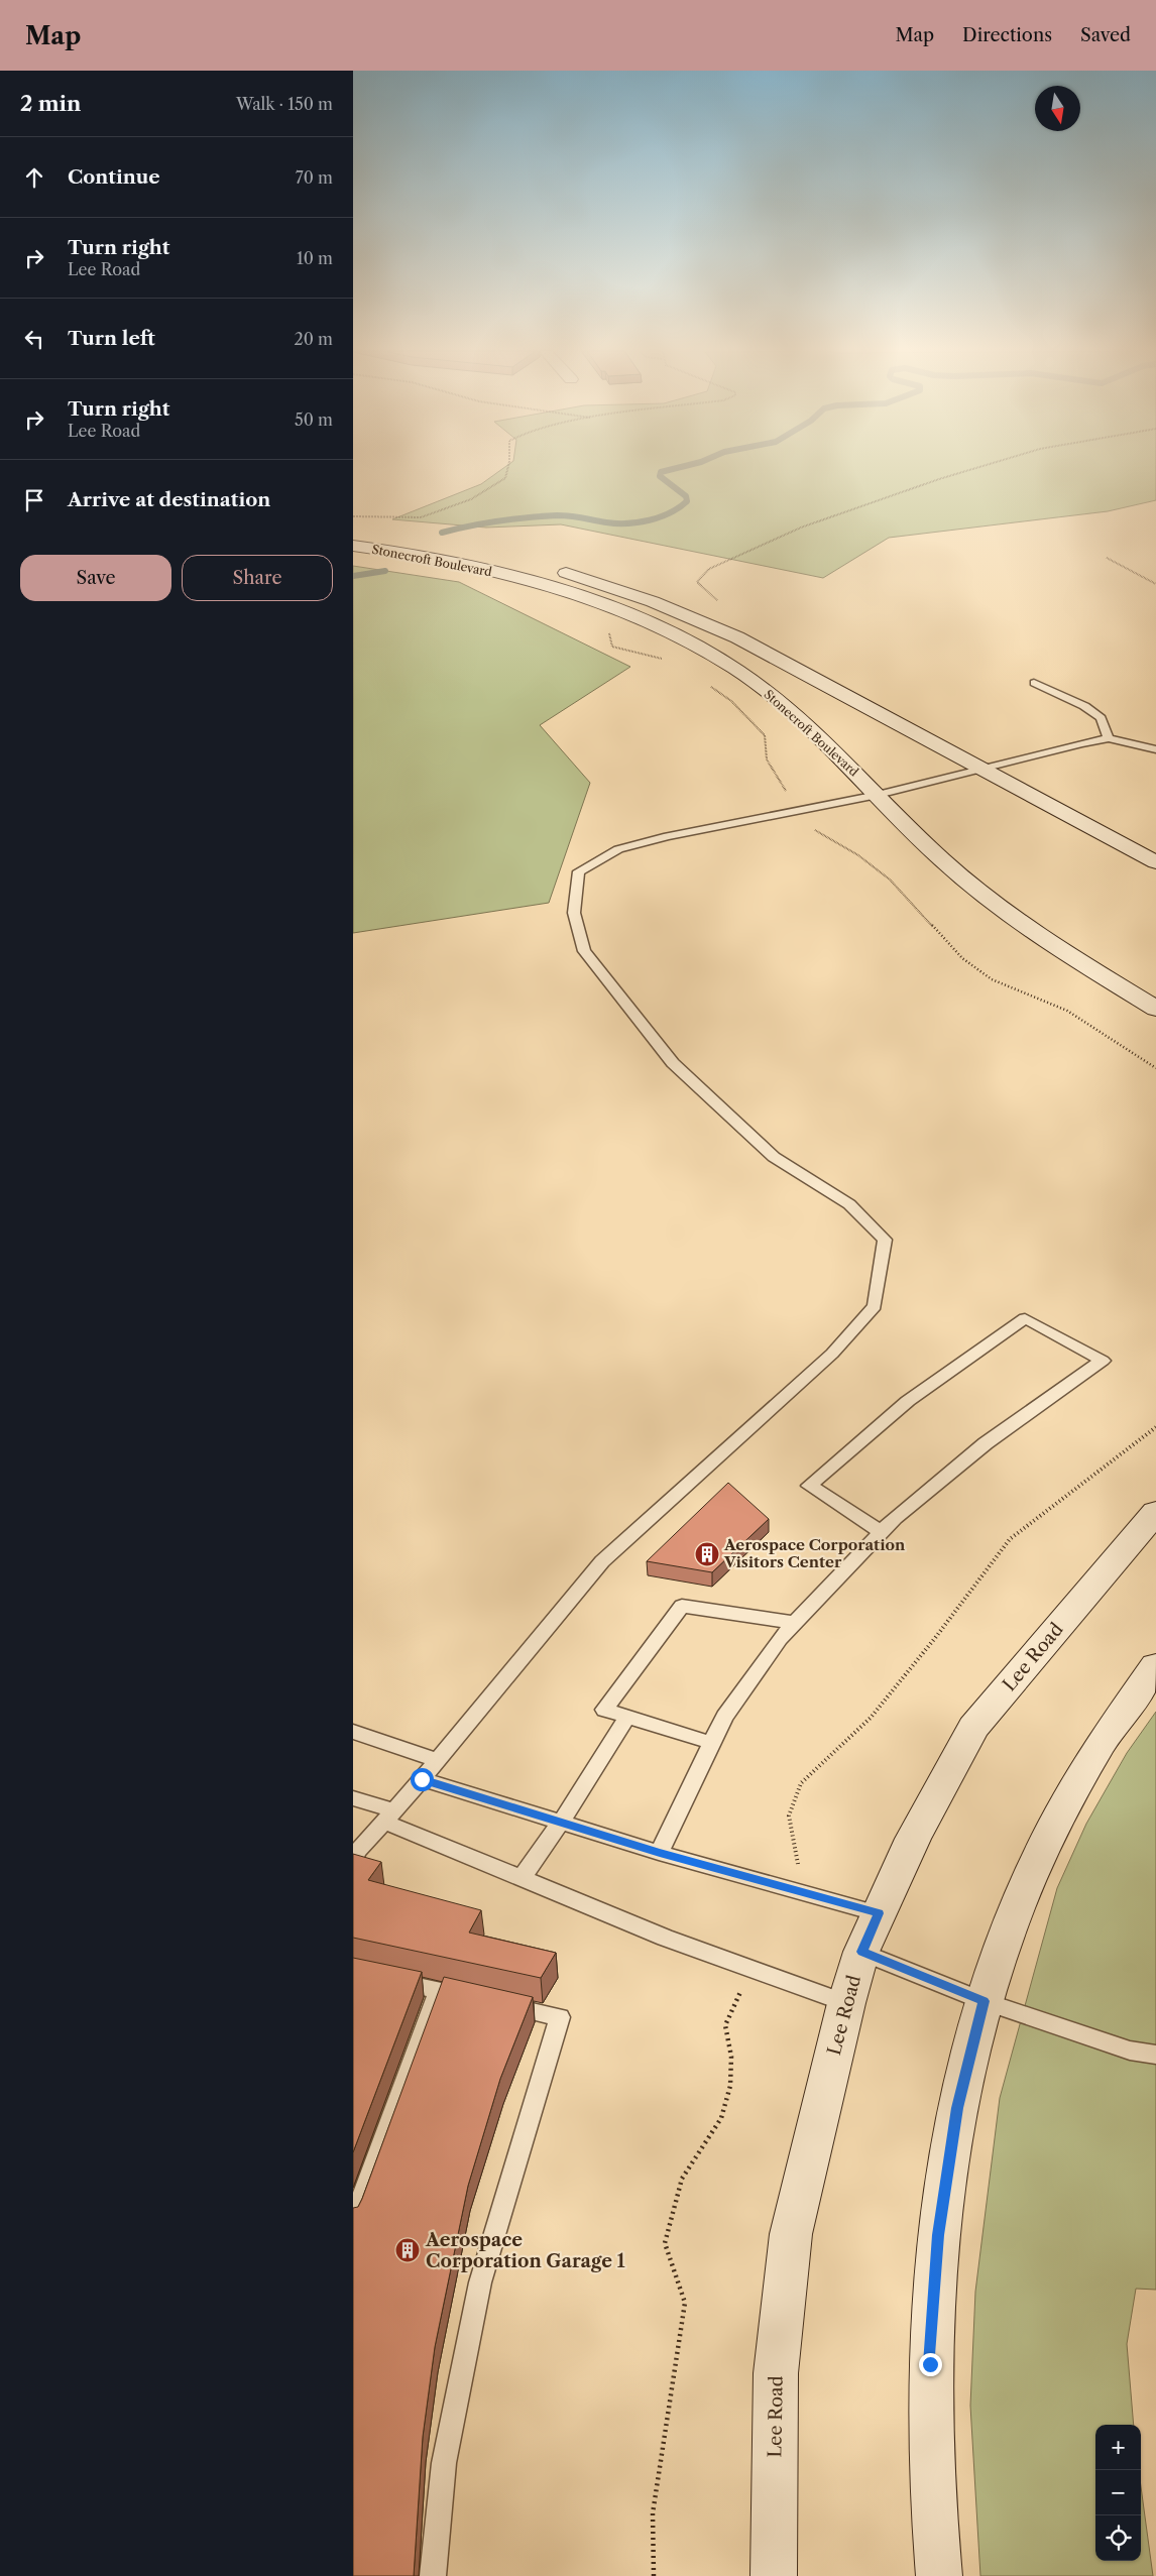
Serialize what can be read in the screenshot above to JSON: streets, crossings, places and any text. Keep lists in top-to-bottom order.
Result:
{
  "streets": {
    "main road": ["Stonecroft Boulevard", "Lee Road"]
  },
  "places": {
    "building": ["Aerospace Corporation Visitors Center", "Aerospace Corporation Garage 1"]
  },
  "north": "bottom",
  "page": {
    "header": "Map",
    "nav": ["Map", "Directions", "Saved"],
    "heading": ["2 min", "Walk · 150 m"],
    "list": [
      ["Continue", "70 m"],
      ["Turn right", "Lee Road", "10 m"],
      ["Turn left", "20 m"],
      ["Turn right", "Lee Road", "50 m"],
      "Arrive at destination"
    ],
    "buttons": ["Save", "Share"],
    "map_buttons": ["+", "−"]
  }
}
